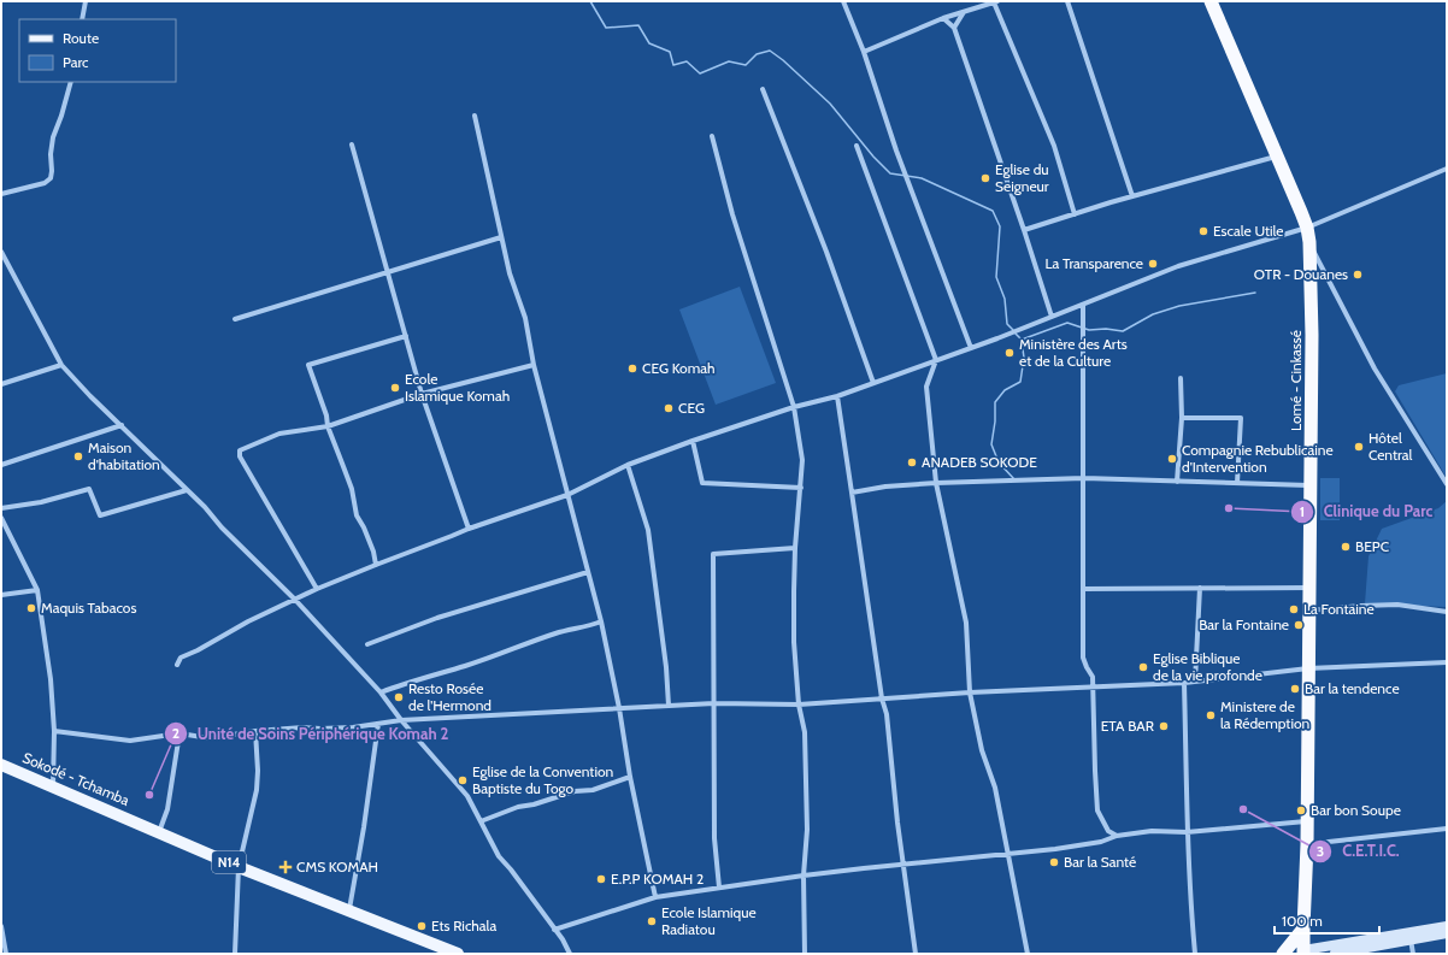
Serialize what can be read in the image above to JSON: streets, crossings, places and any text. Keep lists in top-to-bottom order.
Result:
{
  "streets": {
    "highway": ["Lomé - Cinkassé"],
    "main road": ["Sokodé - Tchamba", "N14"]
  },
  "places": {
    "other": [
      "Eglise du Seigneur",
      "Escale Utile",
      "La Transparence",
      "OTR - Douanes",
      "Ministère des Arts et de la Culture",
      "CEG Komah",
      "Ecole Islamique Komah",
      "CEG",
      "Hôtel Central",
      "Maison d'habitation",
      "Compagnie Rebublicaine d'Intervention",
      "ANADEB SOKODE",
      "Clinique du Parc",
      "BEPC",
      "Maquis Tabacos",
      "La Fontaine",
      "Bar la Fontaine",
      "Eglise Biblique de la vie profonde",
      "Bar la tendence",
      "Resto Rosée de l'Hermond",
      "Ministere de la Rédemption",
      "ETA BAR",
      "Eglise de la Convention Baptiste du Togo",
      "Unité de Soins Périphérique Komah 2",
      "C.E.T.I.C.",
      "Bar bon Soupe",
      "Bar la Santé",
      "E.P.P KOMAH 2",
      "Ecole Islamique Radiatou",
      "Ets Richala"
    ],
    "health": ["CMS KOMAH"]
  },
  "legend": ["Route", "Parc"],
  "scale_bar": "100 m"
}
